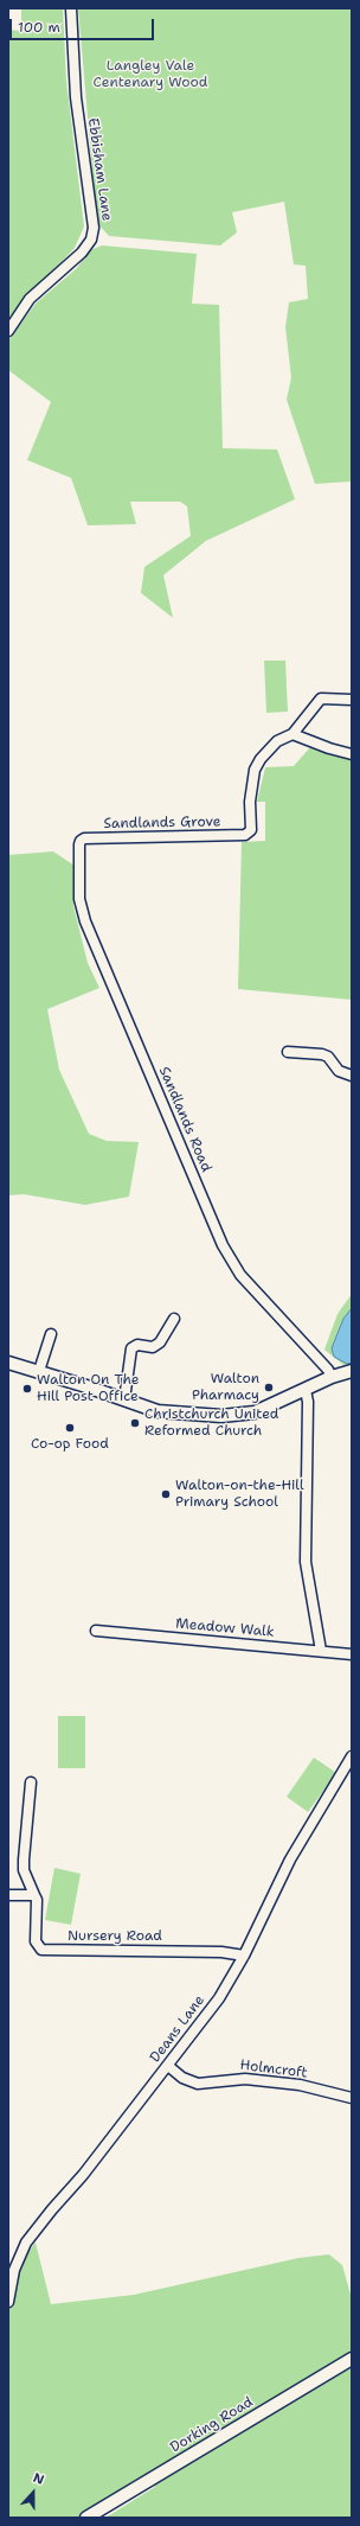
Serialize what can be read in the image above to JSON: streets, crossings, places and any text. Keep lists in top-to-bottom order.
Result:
{
  "streets": {
    "main road": ["Dorking Road"],
    "street": [
      "Ebbisham Lane",
      "Sandlands Grove",
      "Sandlands Road",
      "Meadow Walk",
      "Nursery Road",
      "Deans Lane",
      "Holmcroft"
    ]
  },
  "crossings": [
    ["Sandlands Grove", "Sandlands Road"],
    ["Nursery Road", "Deans Lane"],
    ["Deans Lane", "Holmcroft"]
  ],
  "parks": ["Langley Vale Centenary Wood"],
  "places": [
    "Walton Pharmacy",
    "Walton On The Hill Post Office",
    "Christchurch United Reformed Church",
    "Co-op Food",
    "Walton-on-the-Hill Primary School"
  ],
  "scale_bar": "100 m",
  "north": "top"
}
